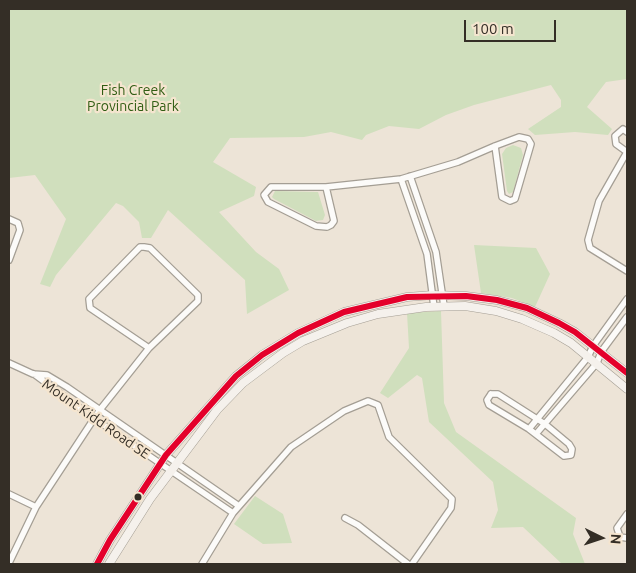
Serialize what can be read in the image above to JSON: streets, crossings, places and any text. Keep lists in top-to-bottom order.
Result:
{
  "streets": {
    "street": ["Mount Kidd Road SE"]
  },
  "parks": ["Fish Creek Provincial Park"],
  "scale_bar": "100 m",
  "north": "right"
}
